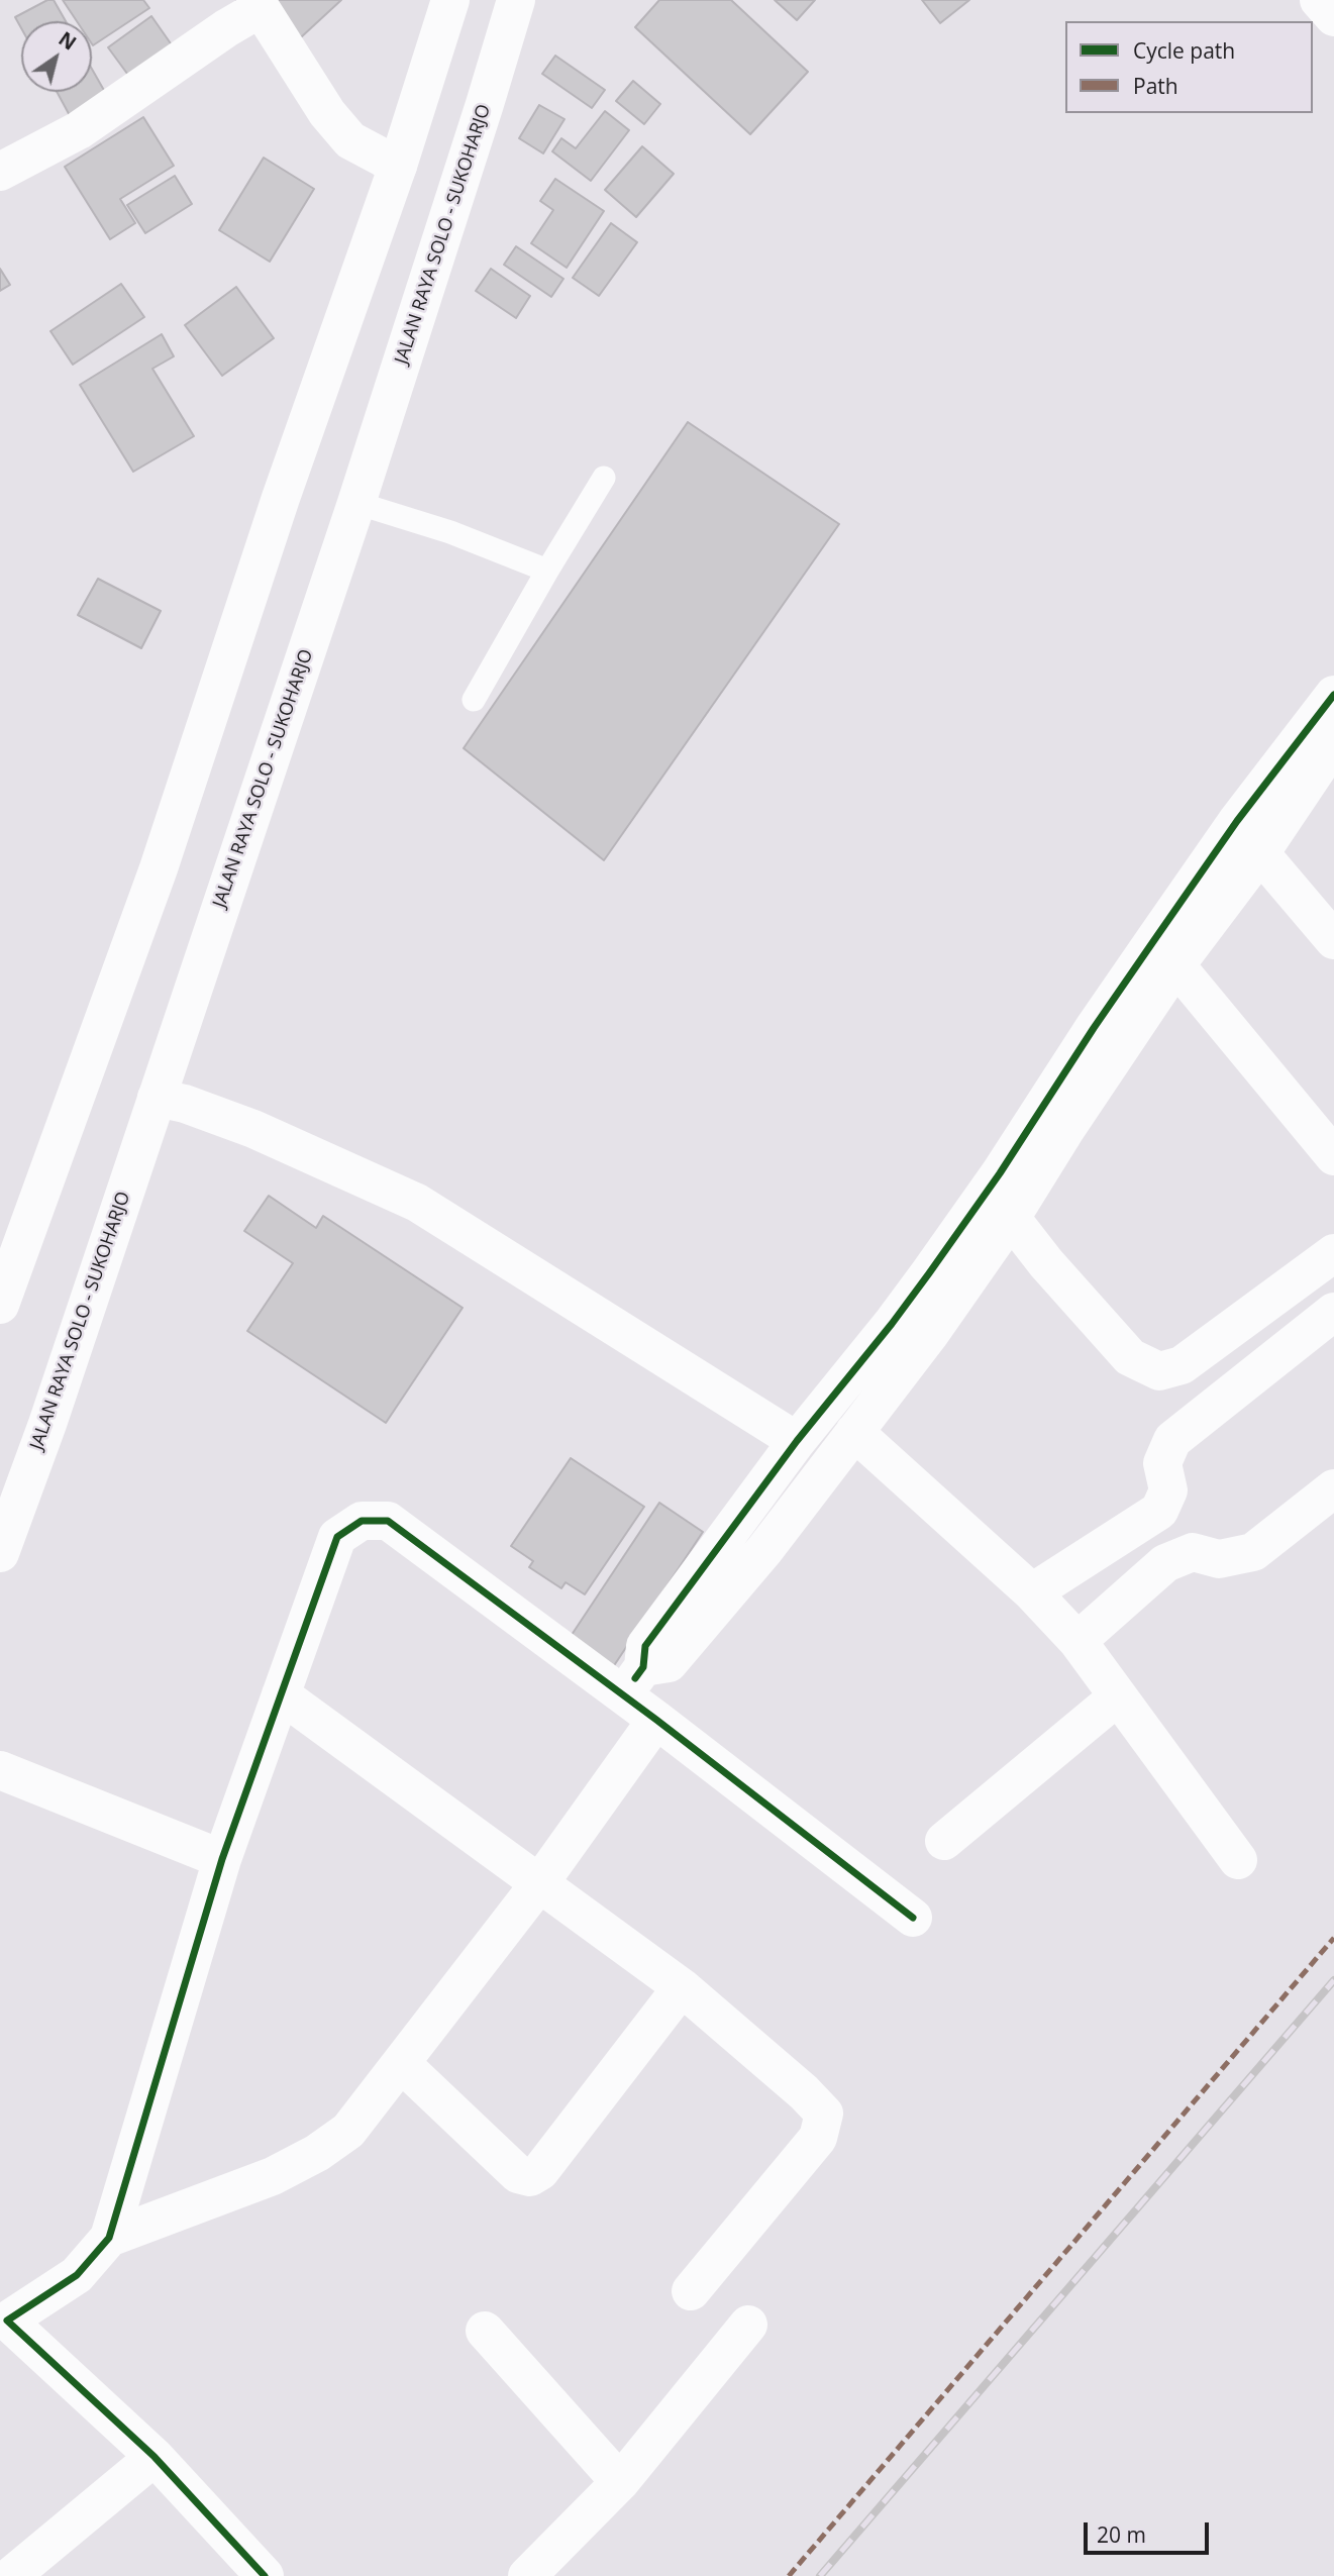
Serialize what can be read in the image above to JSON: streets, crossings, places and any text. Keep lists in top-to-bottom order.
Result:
{
  "streets": {
    "street": ["JALAN RAYA SOLO - SUKOHARJO"]
  },
  "legend": ["Cycle path", "Path"],
  "scale_bar": "20 m",
  "north": "top right"
}
